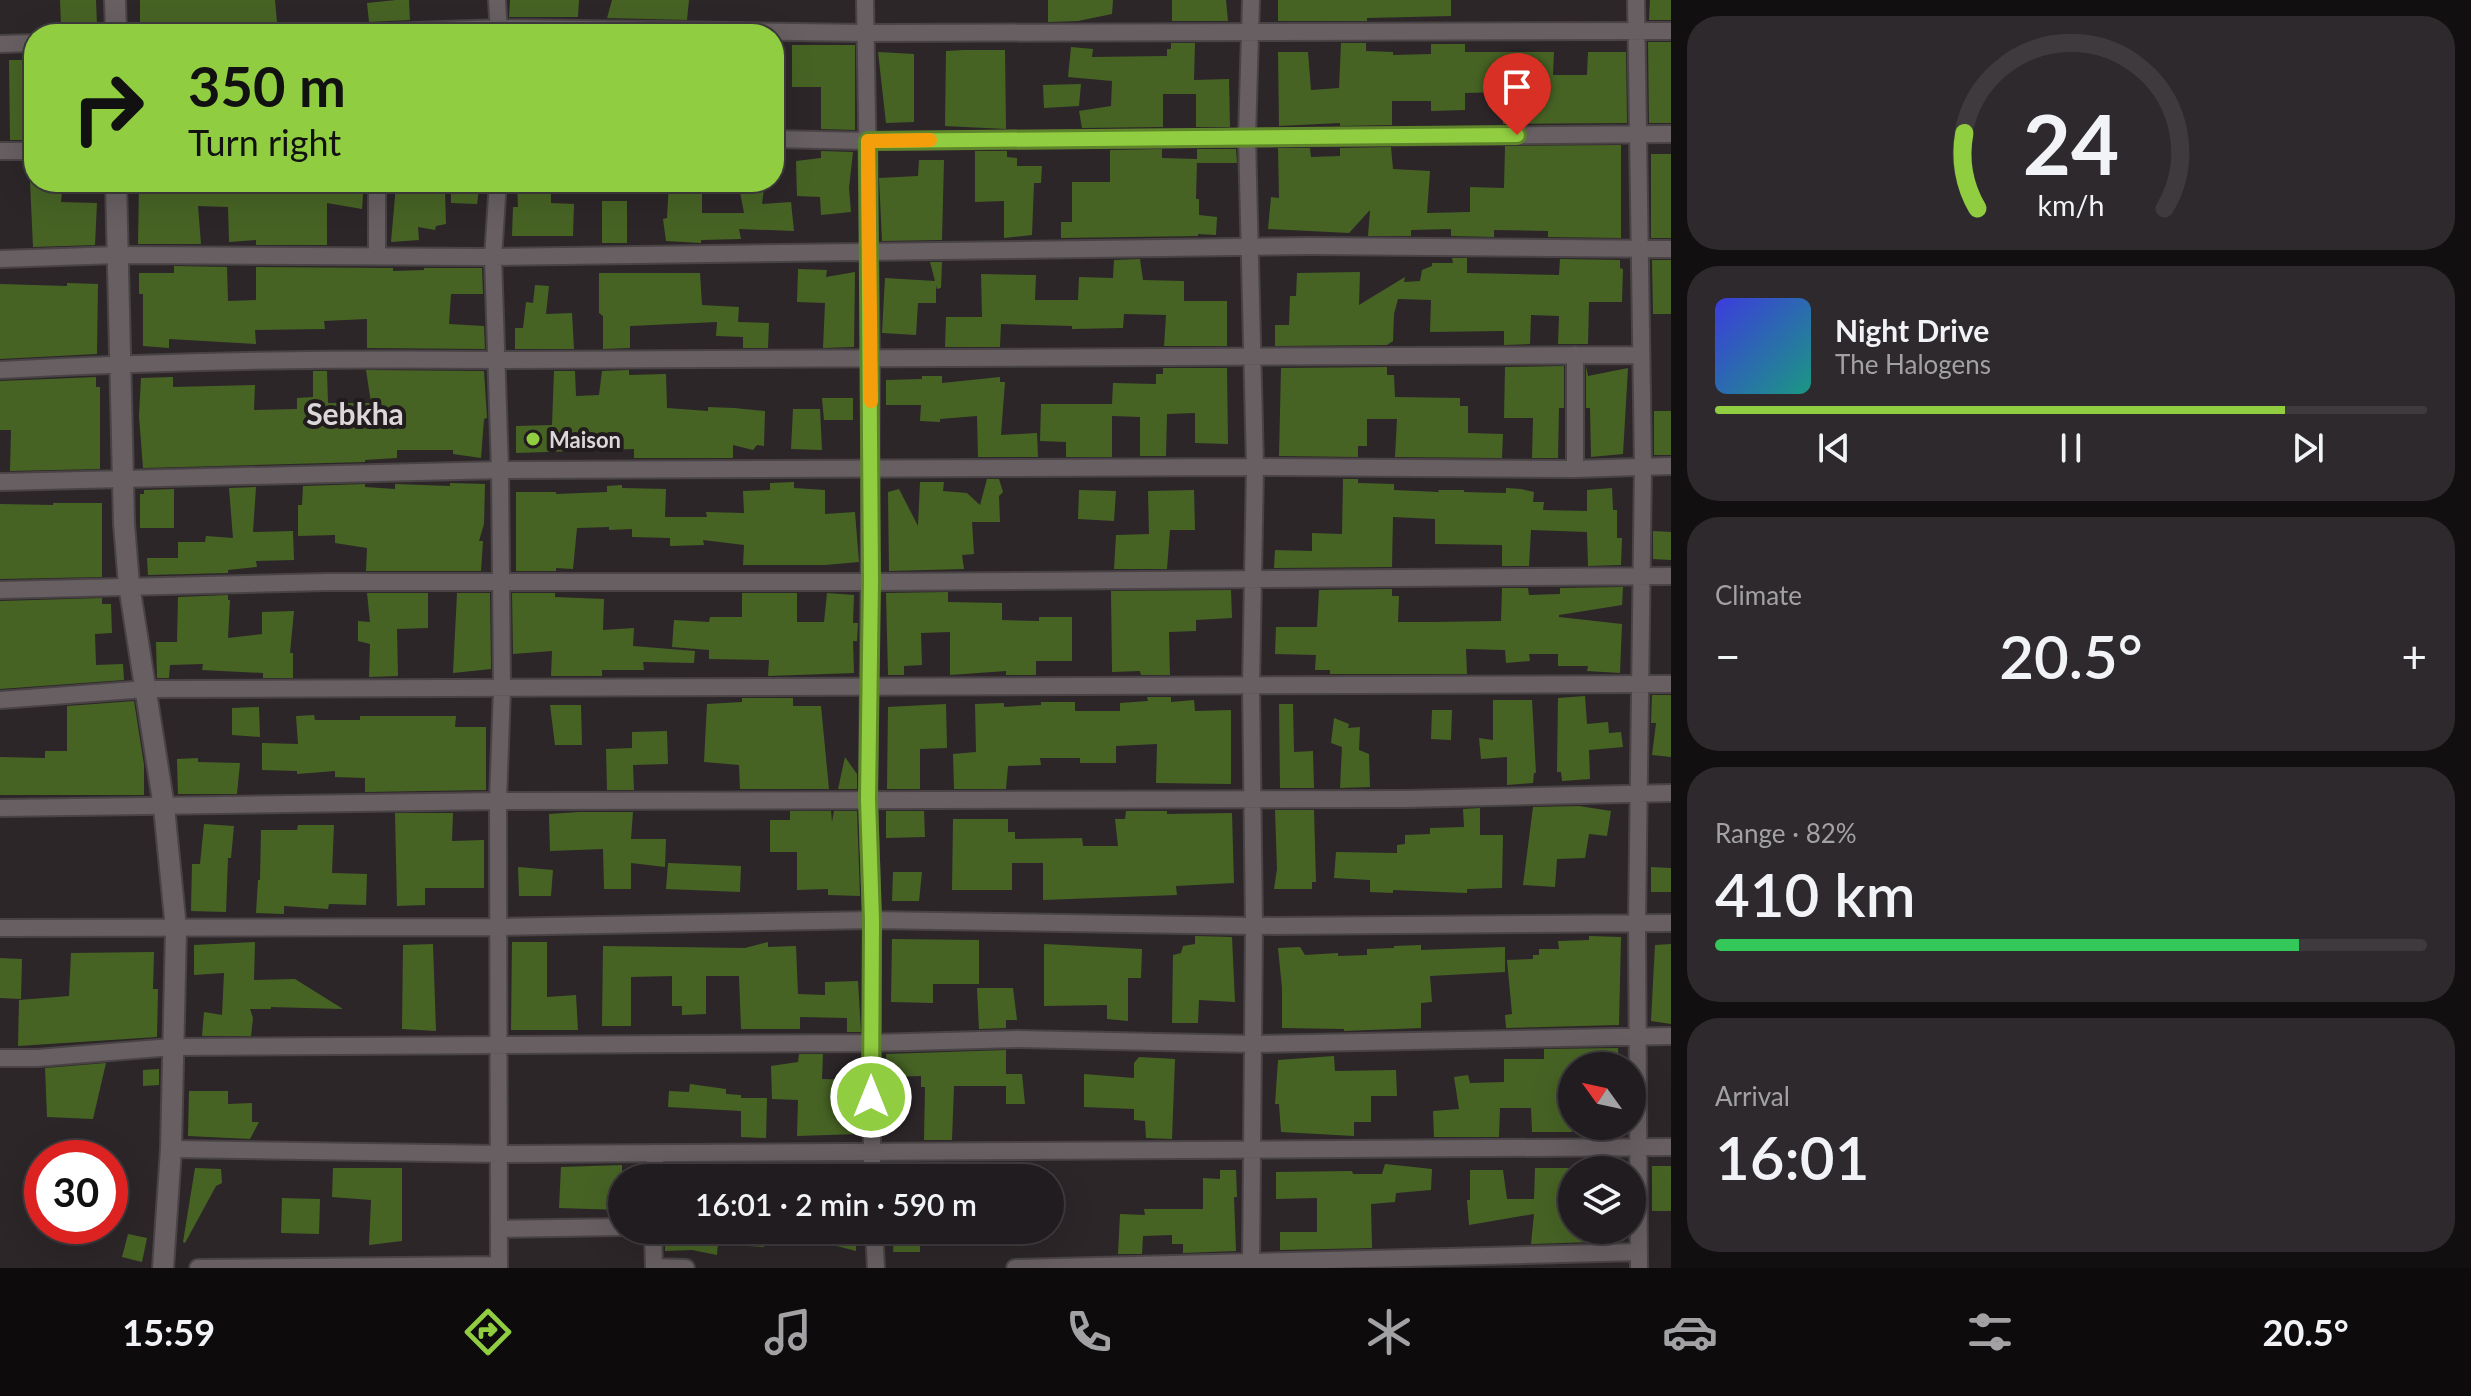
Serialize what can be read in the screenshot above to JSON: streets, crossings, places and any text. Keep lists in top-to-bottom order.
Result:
{
  "districts": ["Sebkha"],
  "places": ["Maison"],
  "north": "top left",
  "page": {
    "turn": ["350 m", "Turn right"],
    "song": ["Night Drive", "The Halogens"],
    "tile": [
      "Climate",
      ["Range · 82%", "410 km"],
      ["Arrival", "16:01"]
    ],
    "heat": ["−", "20.5°", "+"],
    "limit": "30",
    "trip": "16:01 · 2 min · 590 m",
    "tabs": ["15:59", "20.5°"],
    "gauge": ["24", "km/h"]
  }
}
